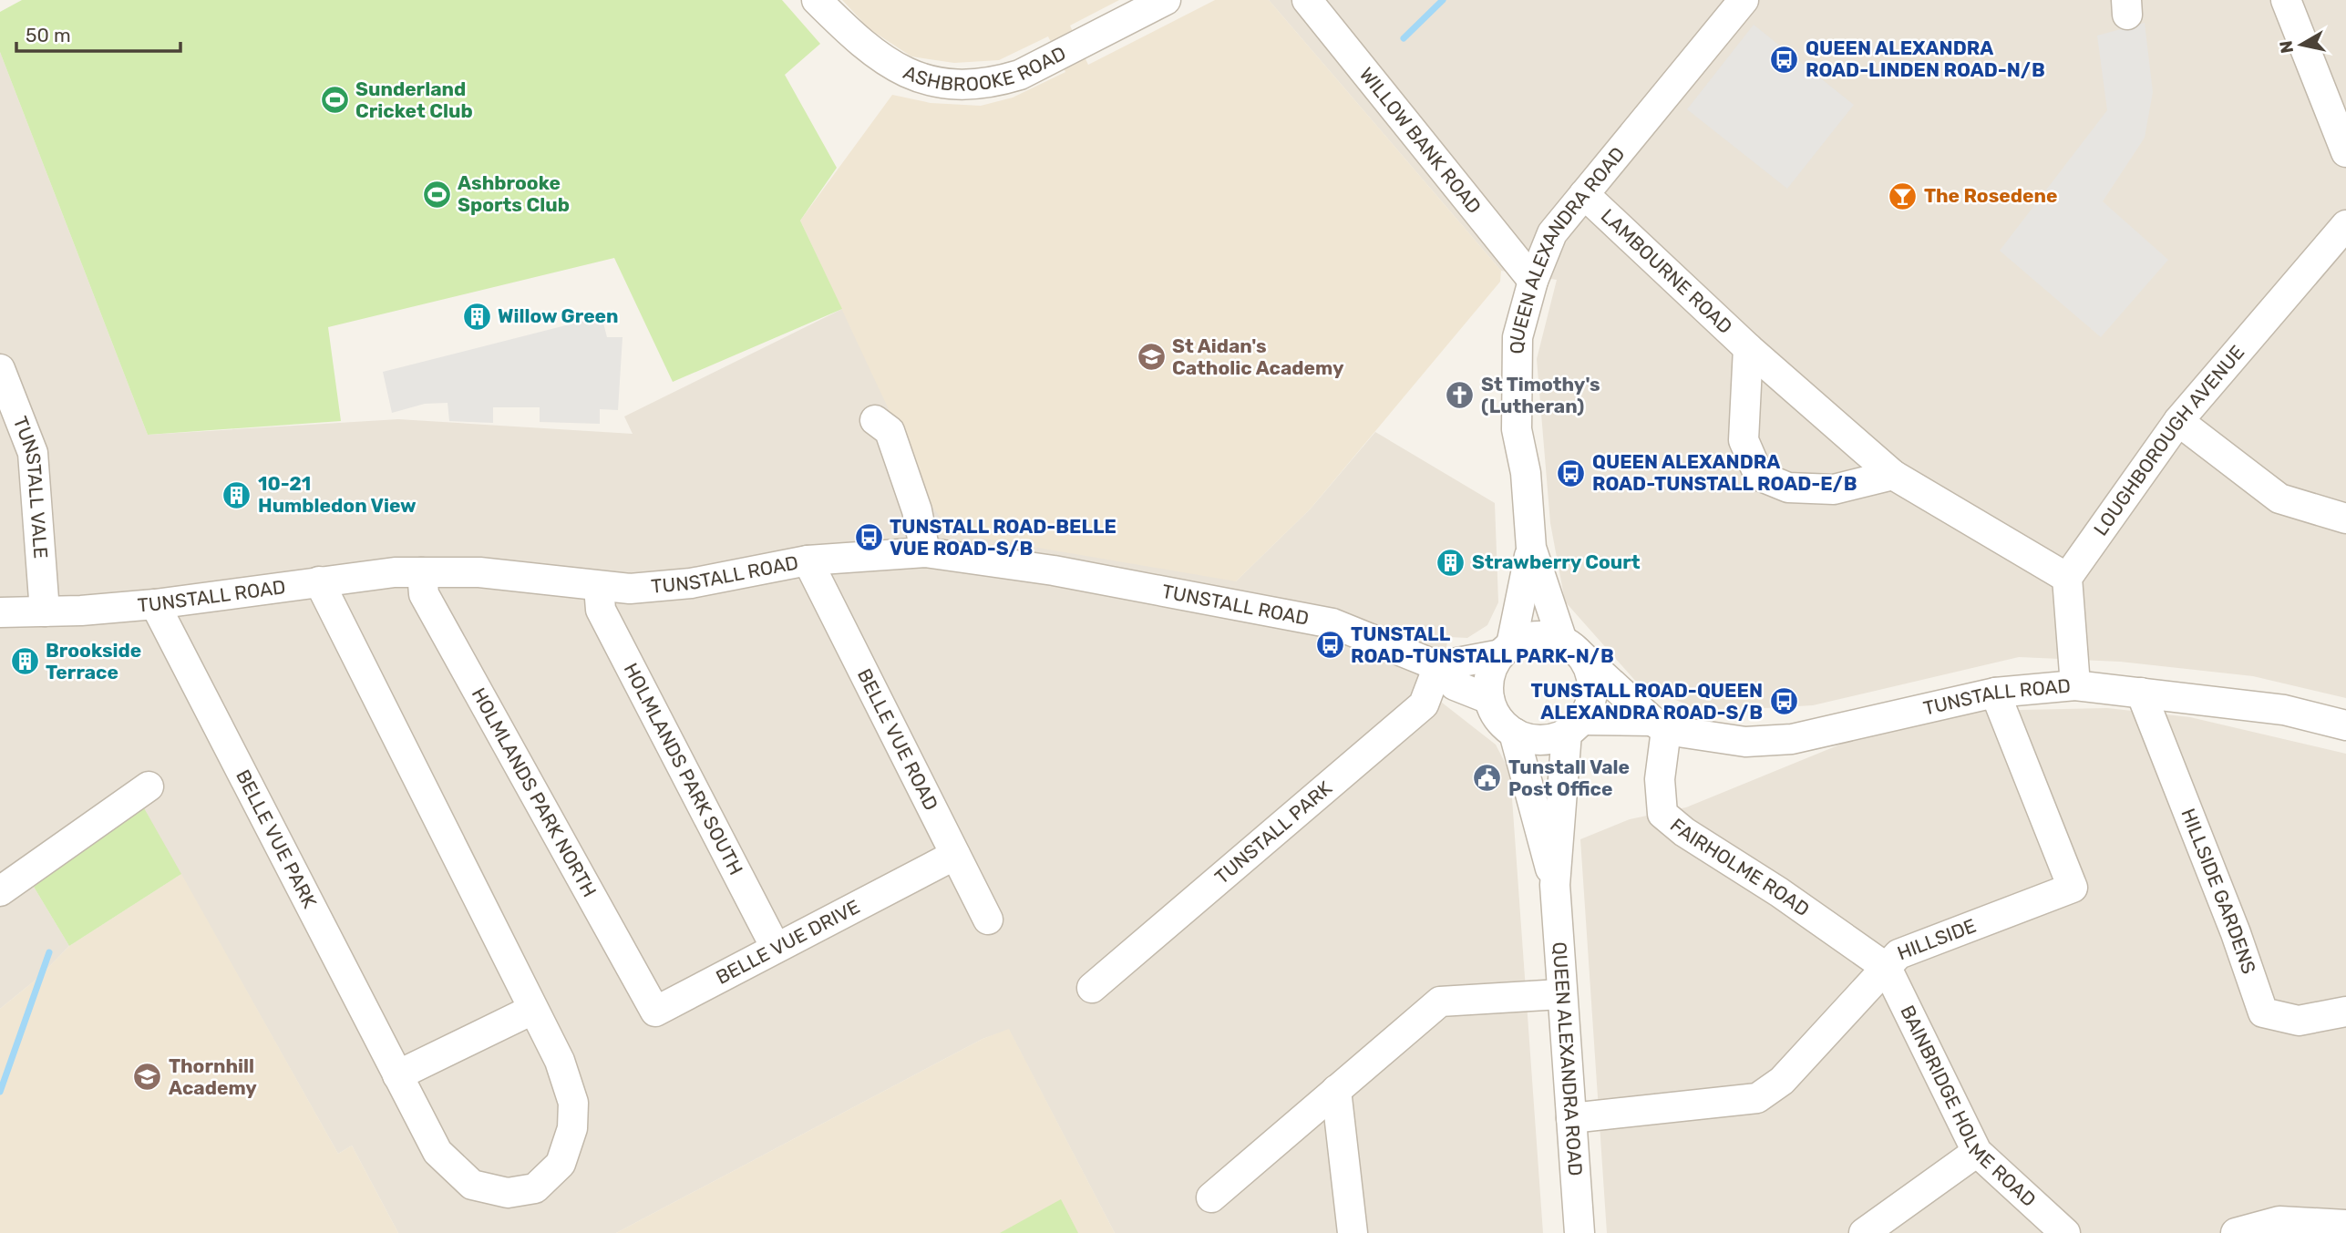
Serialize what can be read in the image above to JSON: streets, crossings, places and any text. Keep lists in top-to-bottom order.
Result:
{
  "streets": {
    "street": [
      "ASHBROOKE ROAD",
      "WILLOW BANK ROAD",
      "QUEEN ALEXANDRA ROAD",
      "LAMBOURNE ROAD",
      "LOUGHBOROUGH AVENUE",
      "TUNSTALL VALE",
      "TUNSTALL ROAD",
      "BELLE VUE ROAD",
      "HOLMLANDS PARK SOUTH",
      "HOLMLANDS PARK NORTH",
      "TUNSTALL PARK",
      "BELLE VUE PARK",
      "FAIRHOLME ROAD",
      "HILLSIDE GARDENS",
      "BELLE VUE DRIVE",
      "HILLSIDE",
      "BAINBRIDGE HOLME ROAD"
    ]
  },
  "crossings": [
    ["WILLOW BANK ROAD", "QUEEN ALEXANDRA ROAD"],
    ["QUEEN ALEXANDRA ROAD", "LAMBOURNE ROAD"],
    ["QUEEN ALEXANDRA ROAD", "TUNSTALL ROAD"],
    ["QUEEN ALEXANDRA ROAD", "HILLSIDE"],
    ["LAMBOURNE ROAD", "LOUGHBOROUGH AVENUE"],
    ["TUNSTALL VALE", "TUNSTALL ROAD"],
    ["TUNSTALL ROAD", "BELLE VUE ROAD"],
    ["TUNSTALL ROAD", "HOLMLANDS PARK SOUTH"],
    ["TUNSTALL ROAD", "HOLMLANDS PARK NORTH"],
    ["TUNSTALL ROAD", "TUNSTALL PARK"],
    ["TUNSTALL ROAD", "BELLE VUE PARK"],
    ["TUNSTALL ROAD", "FAIRHOLME ROAD"],
    ["TUNSTALL ROAD", "HILLSIDE GARDENS"],
    ["TUNSTALL ROAD", "HILLSIDE"],
    ["BELLE VUE ROAD", "BELLE VUE DRIVE"],
    ["HOLMLANDS PARK SOUTH", "BELLE VUE DRIVE"],
    ["HOLMLANDS PARK NORTH", "BELLE VUE DRIVE"],
    ["FAIRHOLME ROAD", "HILLSIDE"],
    ["FAIRHOLME ROAD", "BAINBRIDGE HOLME ROAD"],
    ["HILLSIDE", "BAINBRIDGE HOLME ROAD"]
  ],
  "places": {
    "bus stop": [
      "QUEEN ALEXANDRA ROAD-LINDEN ROAD-N/B",
      "QUEEN ALEXANDRA ROAD-TUNSTALL ROAD-E/B",
      "TUNSTALL ROAD-BELLE VUE ROAD-S/B",
      "TUNSTALL ROAD-TUNSTALL PARK-N/B",
      "TUNSTALL ROAD-QUEEN ALEXANDRA ROAD-S/B"
    ],
    "sports": ["Sunderland Cricket Club", "Ashbrooke Sports Club"],
    "bar": ["The Rosedene"],
    "building": [
      "Willow Green",
      "10-21 Humbledon View",
      "Strawberry Court",
      "Brookside Terrace"
    ],
    "school or university": ["St Aidan's Catholic Academy", "Thornhill Academy"],
    "church": ["St Timothy's (Lutheran)"],
    "public building": ["Tunstall Vale Post Office"]
  },
  "scale_bar": "50 m",
  "north": "left"
}
